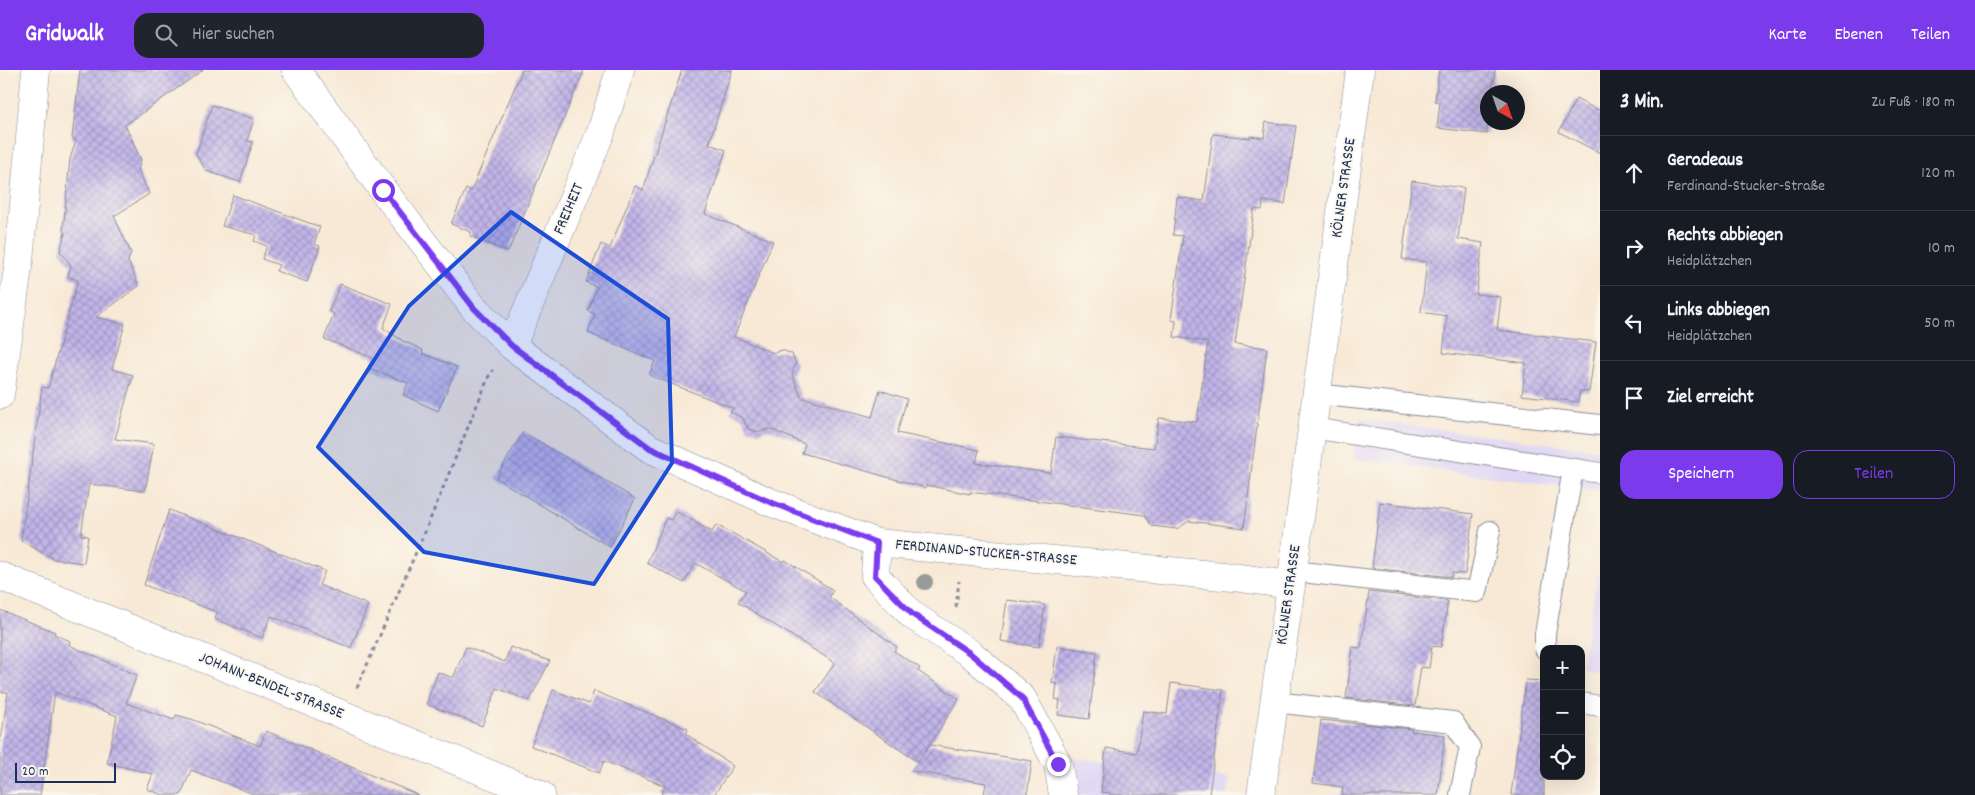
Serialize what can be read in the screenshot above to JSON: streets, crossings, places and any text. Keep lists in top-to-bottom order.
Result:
{
  "streets": {
    "street": [
      "KÖLNER STRASSE",
      "FREIHEIT",
      "FERDINAND-STUCKER-STRASSE",
      "JOHANN-BENDEL-STRASSE"
    ]
  },
  "crossings": [
    ["KÖLNER STRASSE", "FERDINAND-STUCKER-STRASSE"],
    ["FREIHEIT", "FERDINAND-STUCKER-STRASSE"]
  ],
  "scale_bar": "20 m",
  "north": "bottom right",
  "page": {
    "header": "Gridwalk",
    "search": "Hier suchen",
    "nav": ["Karte", "Ebenen", "Teilen"],
    "heading": ["3 Min.", "Zu Fuß · 180 m"],
    "list": [
      ["Geradeaus", "Ferdinand-Stucker-Straße", "120 m"],
      ["Rechts abbiegen", "Heidplätzchen", "10 m"],
      ["Links abbiegen", "Heidplätzchen", "50 m"],
      "Ziel erreicht"
    ],
    "buttons": ["Speichern", "Teilen"],
    "map_buttons": ["+", "−"],
    "scale": "20 m"
  }
}
